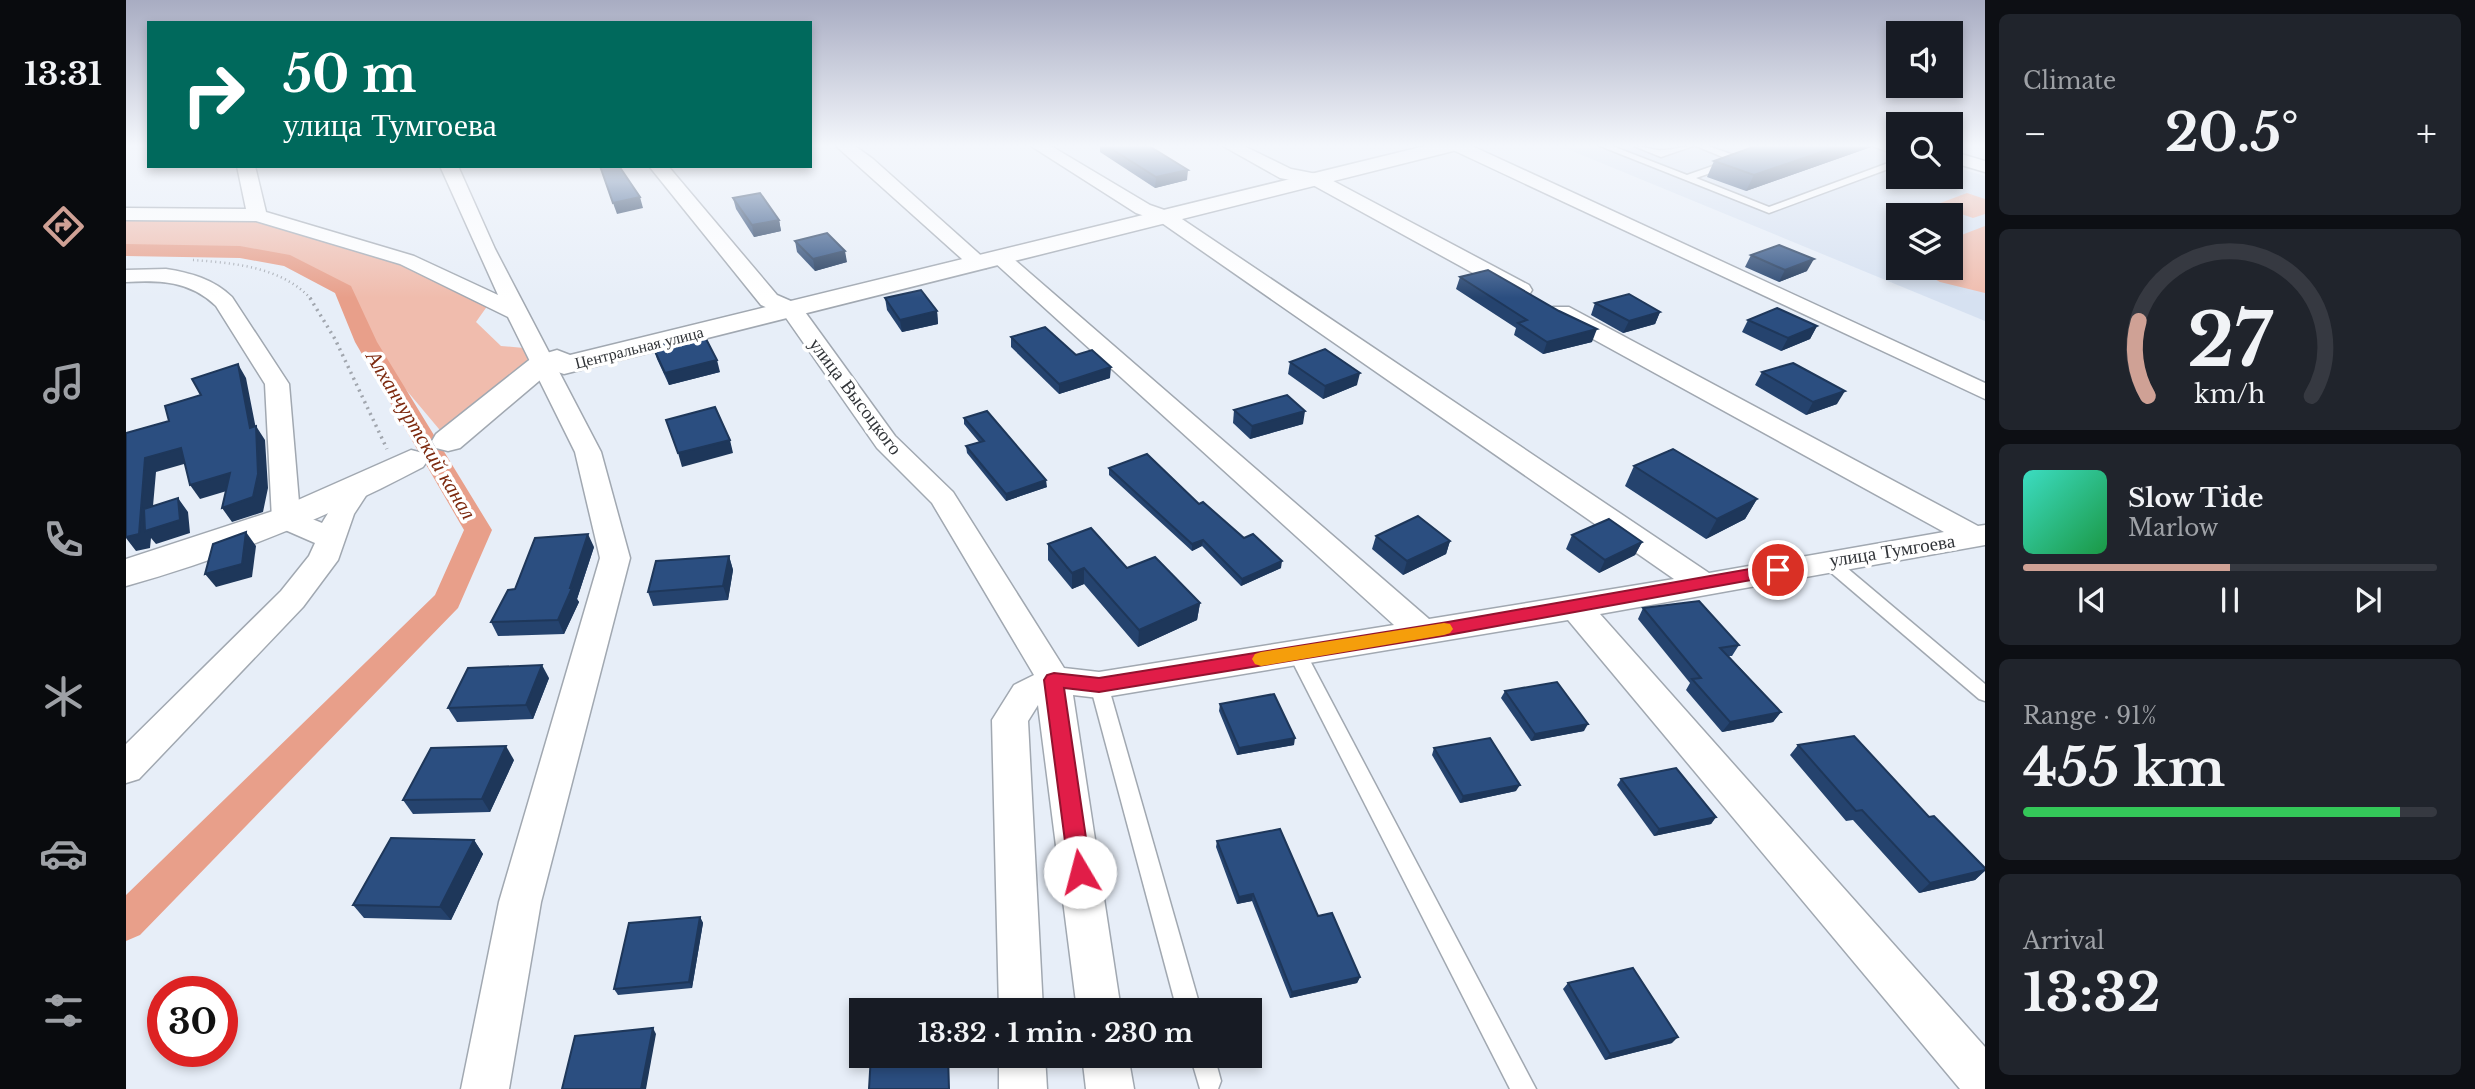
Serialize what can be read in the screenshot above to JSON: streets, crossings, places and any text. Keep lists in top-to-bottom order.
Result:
{
  "streets": {
    "street": ["Центральная улица", "улица Высоцкого", "улица Тумгоева"]
  },
  "crossings": [
    ["Центральная улица", "улица Высоцкого"],
    ["улица Высоцкого", "улица Тумгоева"]
  ],
  "water": ["Алханчуртский канал"],
  "page": {
    "tabs": "13:31",
    "tile": [
      "Climate",
      ["Range · 91%", "455 km"],
      ["Arrival", "13:32"]
    ],
    "turn": ["50 m", "улица Тумгоева"],
    "heat": ["−", "20.5°", "+"],
    "song": ["Slow Tide", "Marlow"],
    "limit": "30",
    "trip": "13:32 · 1 min · 230 m",
    "gauge": ["27", "km/h"]
  }
}
